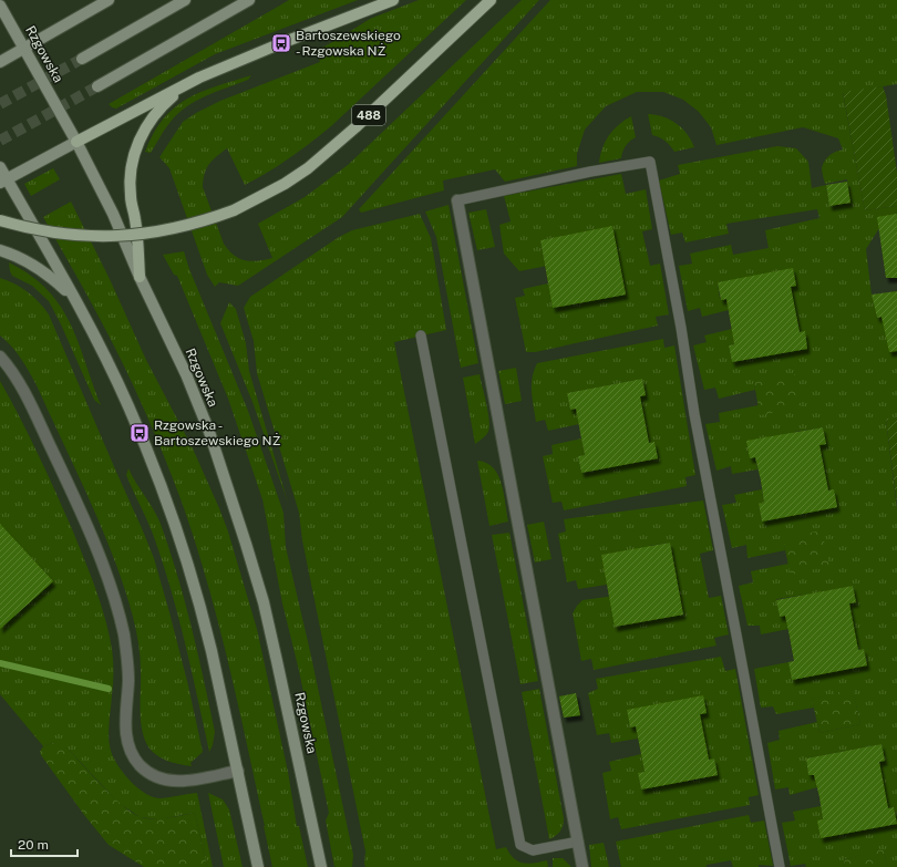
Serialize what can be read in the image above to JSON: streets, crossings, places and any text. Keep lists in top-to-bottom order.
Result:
{
  "streets": {
    "main road": ["Rzgowska", "488"]
  },
  "places": {
    "bus stop": ["Bartoszewskiego - Rzgowska NŻ", "Rzgowska - Bartoszewskiego NŻ"]
  },
  "scale_bar": "20 m"
}
